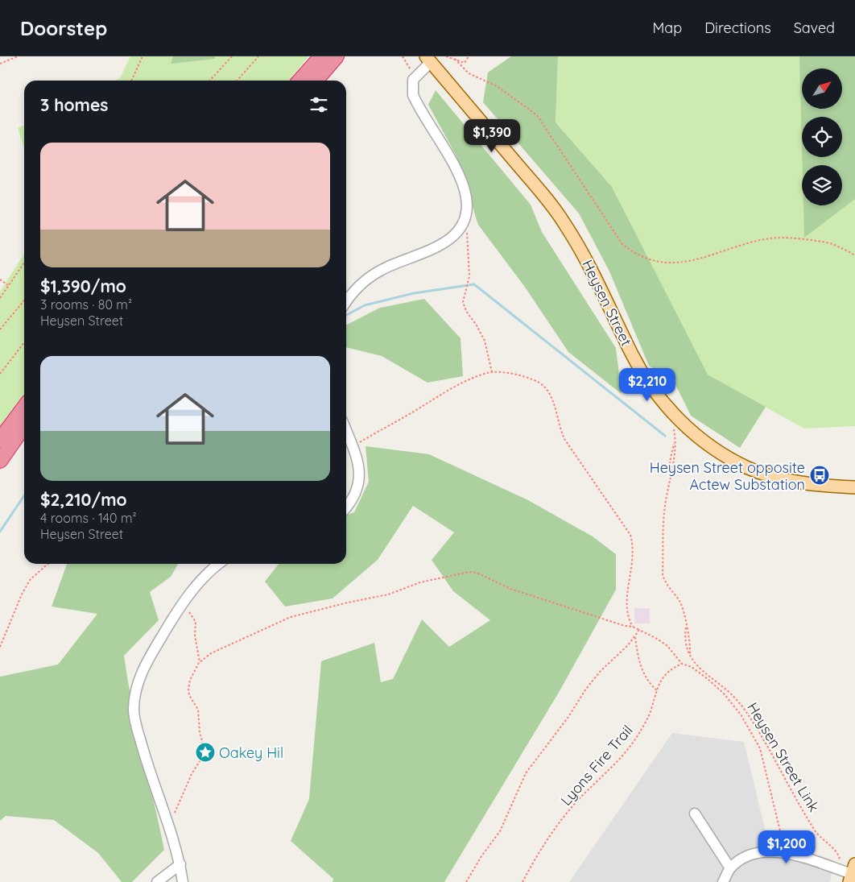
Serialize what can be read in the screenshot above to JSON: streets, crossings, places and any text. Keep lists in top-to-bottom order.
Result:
{
  "streets": {
    "main road": ["Heysen Street"],
    "path": ["Heysen Street Link", "Lyons Fire Trail"]
  },
  "places": {
    "bus stop": ["Heysen Street opposite Actew Substation"],
    "place": ["Oakey Hil"]
  },
  "north": "top right",
  "page": {
    "header": "Doorstep",
    "nav": ["Map", "Directions", "Saved"],
    "heading": "3 homes",
    "price": ["$1,390", "$2,210", "$1,200"],
    "list": [
      {
        "name": "$1,390/mo",
        "note": "3 rooms · 80 m² · Heysen Street"
      },
      {
        "name": "$2,210/mo",
        "note": "4 rooms · 140 m² · Heysen Street"
      }
    ]
  }
}
